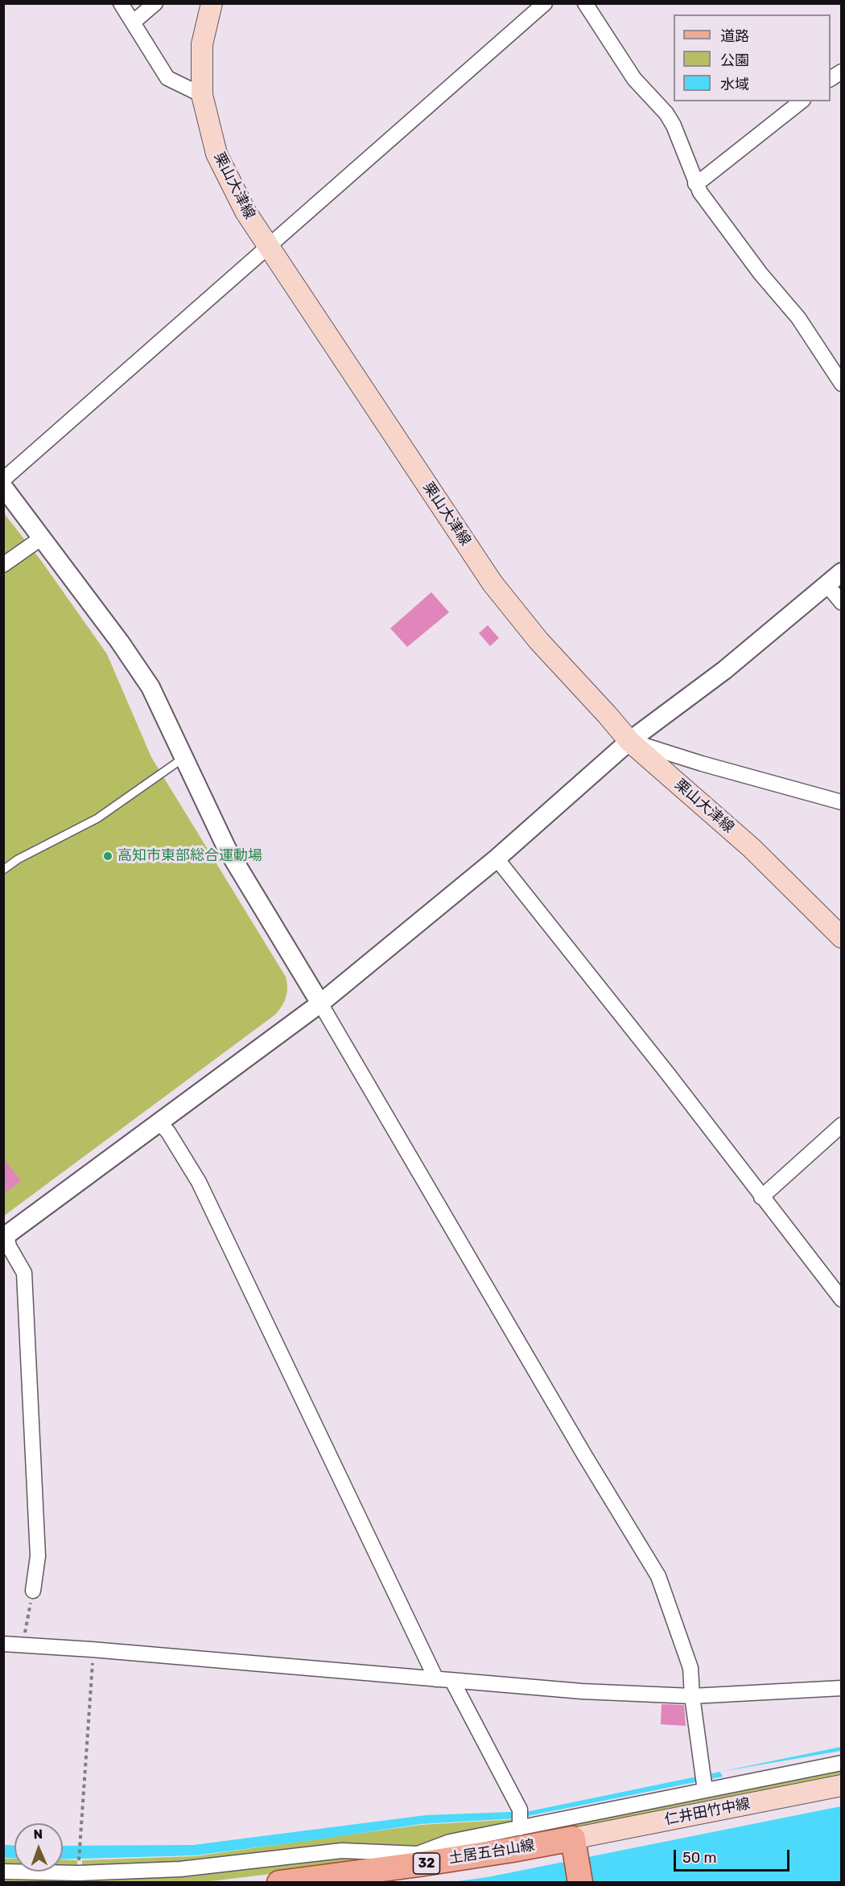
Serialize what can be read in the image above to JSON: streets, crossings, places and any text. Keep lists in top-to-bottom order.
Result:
{
  "streets": {
    "main road": [
      "栗山大津線",
      "仁井田竹中線",
      "土居五台山線",
      "32"
    ]
  },
  "crossings": [
    ["仁井田竹中線", "土居五台山線"]
  ],
  "places": ["高知市東部総合運動場"],
  "legend": ["道路", "公園", "水域"],
  "scale_bar": "50 m",
  "north": "top"
}
